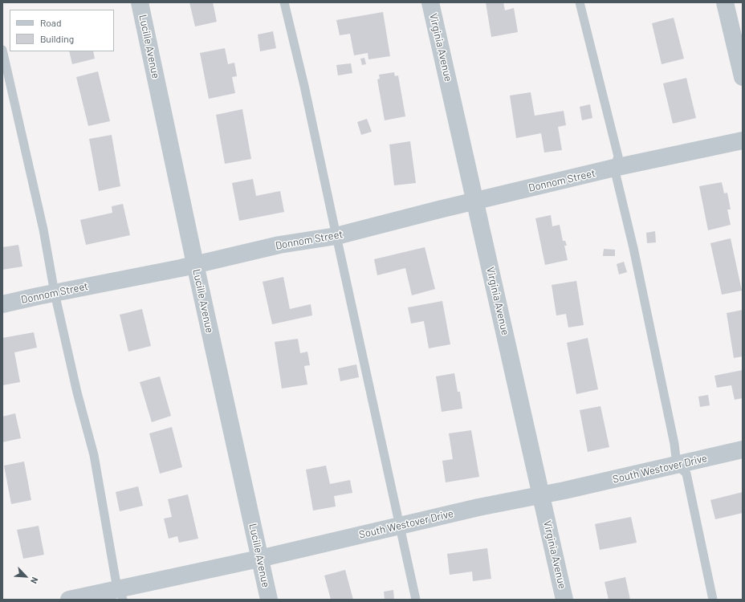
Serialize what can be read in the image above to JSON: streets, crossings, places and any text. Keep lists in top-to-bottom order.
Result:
{
  "streets": {
    "street": [
      "Lucille Avenue",
      "Virginia Avenue",
      "Donnom Street",
      "South Westover Drive"
    ]
  },
  "crossings": [
    ["Lucille Avenue", "Donnom Street"],
    ["Lucille Avenue", "South Westover Drive"],
    ["Virginia Avenue", "Donnom Street"],
    ["Virginia Avenue", "South Westover Drive"]
  ],
  "legend": ["Road", "Building"],
  "north": "bottom right"
}
